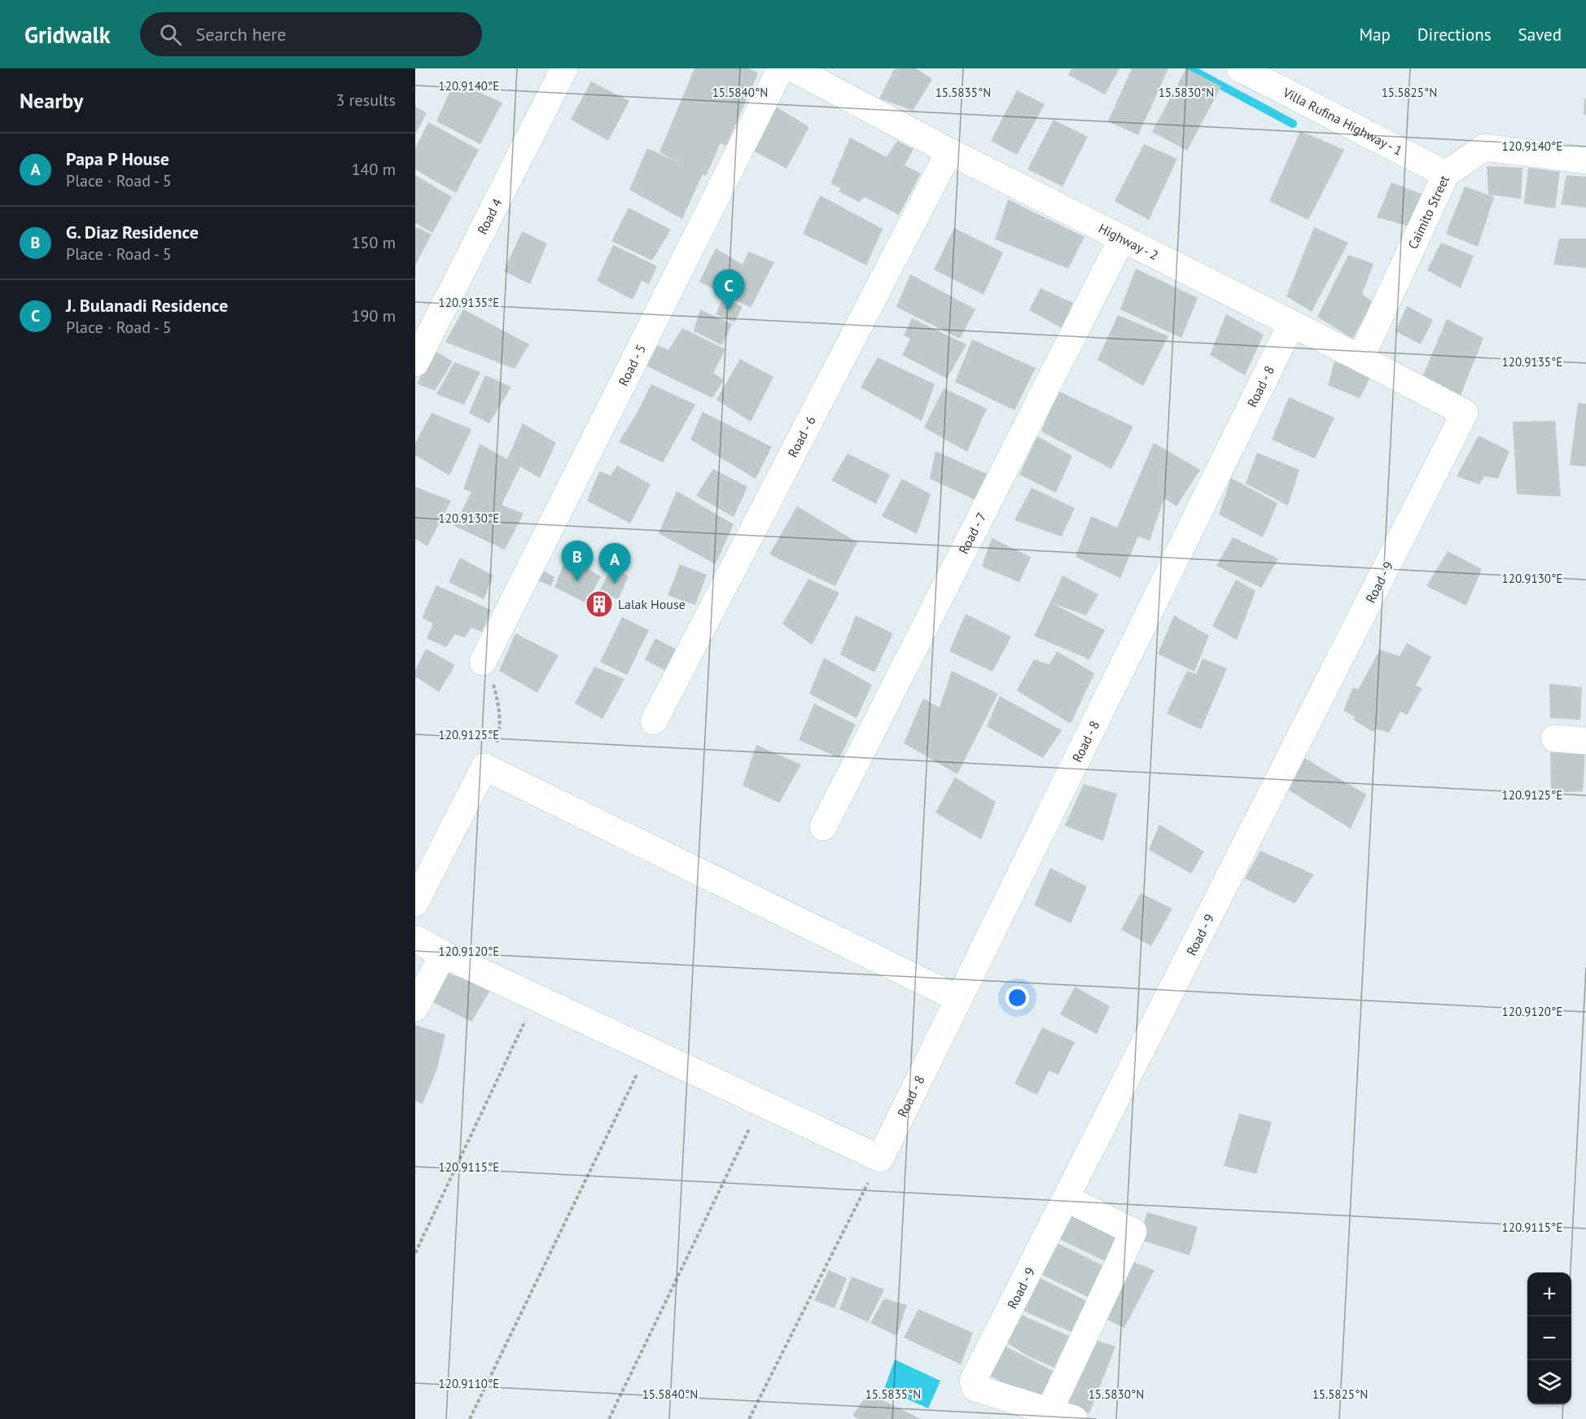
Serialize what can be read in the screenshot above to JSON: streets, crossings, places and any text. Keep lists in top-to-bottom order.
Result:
{
  "streets": {
    "street": [
      "Villa Rufina Highway - 1",
      "Caimito Street",
      "Road 4",
      "Highway - 2",
      "Road - 5",
      "Road - 8",
      "Road - 6",
      "Road - 7",
      "Road - 9"
    ]
  },
  "crossings": [
    ["Villa Rufina Highway - 1", "Caimito Street"],
    ["Caimito Street", "Highway - 2"],
    ["Highway - 2", "Road - 8"],
    ["Highway - 2", "Road - 6"],
    ["Highway - 2", "Road - 7"],
    ["Highway - 2", "Road - 9"]
  ],
  "places": {
    "building": ["Lalak House"]
  },
  "page": {
    "header": "Gridwalk",
    "search": "Search here",
    "nav": ["Map", "Directions", "Saved"],
    "heading": ["Nearby", "3 results"],
    "list": [
      {
        "mark": "A",
        "name": "Papa P House",
        "note": "Place · Road - 5",
        "value": "140 m"
      },
      {
        "mark": "B",
        "name": "G. Diaz Residence",
        "note": "Place · Road - 5",
        "value": "150 m"
      },
      {
        "mark": "C",
        "name": "J. Bulanadi Residence",
        "note": "Place · Road - 5",
        "value": "190 m"
      }
    ],
    "pins": ["C", "B", "A"],
    "map_buttons": ["+", "−"]
  },
  "coordinates": [
    "120.9140°E",
    "15.5840°N",
    "15.5835°N",
    "15.5830°N",
    "15.5825°N",
    "120.9135°E",
    "120.9130°E",
    "120.9125°E",
    "120.9120°E",
    "120.9115°E",
    "120.9110°E"
  ]
}
